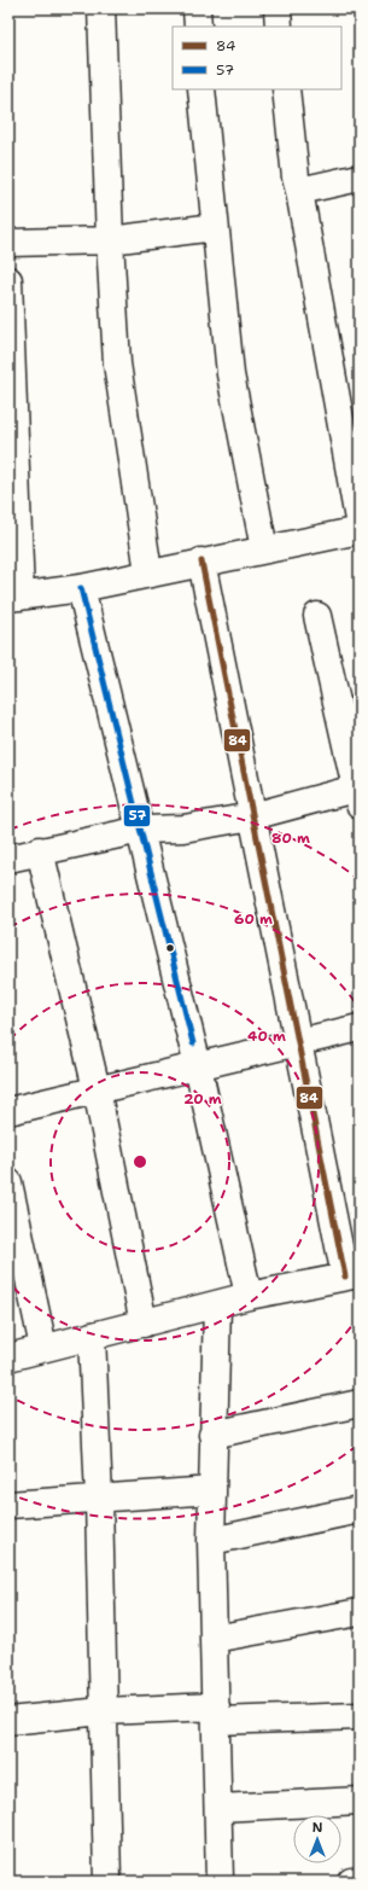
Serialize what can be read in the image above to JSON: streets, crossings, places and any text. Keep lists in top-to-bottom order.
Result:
{
  "lines": ["transit line 84", "transit line 57"],
  "legend": ["84", "57"],
  "north": "top",
  "rings": [
    "80 m",
    "60 m",
    "40 m",
    "20 m"
  ]
}
